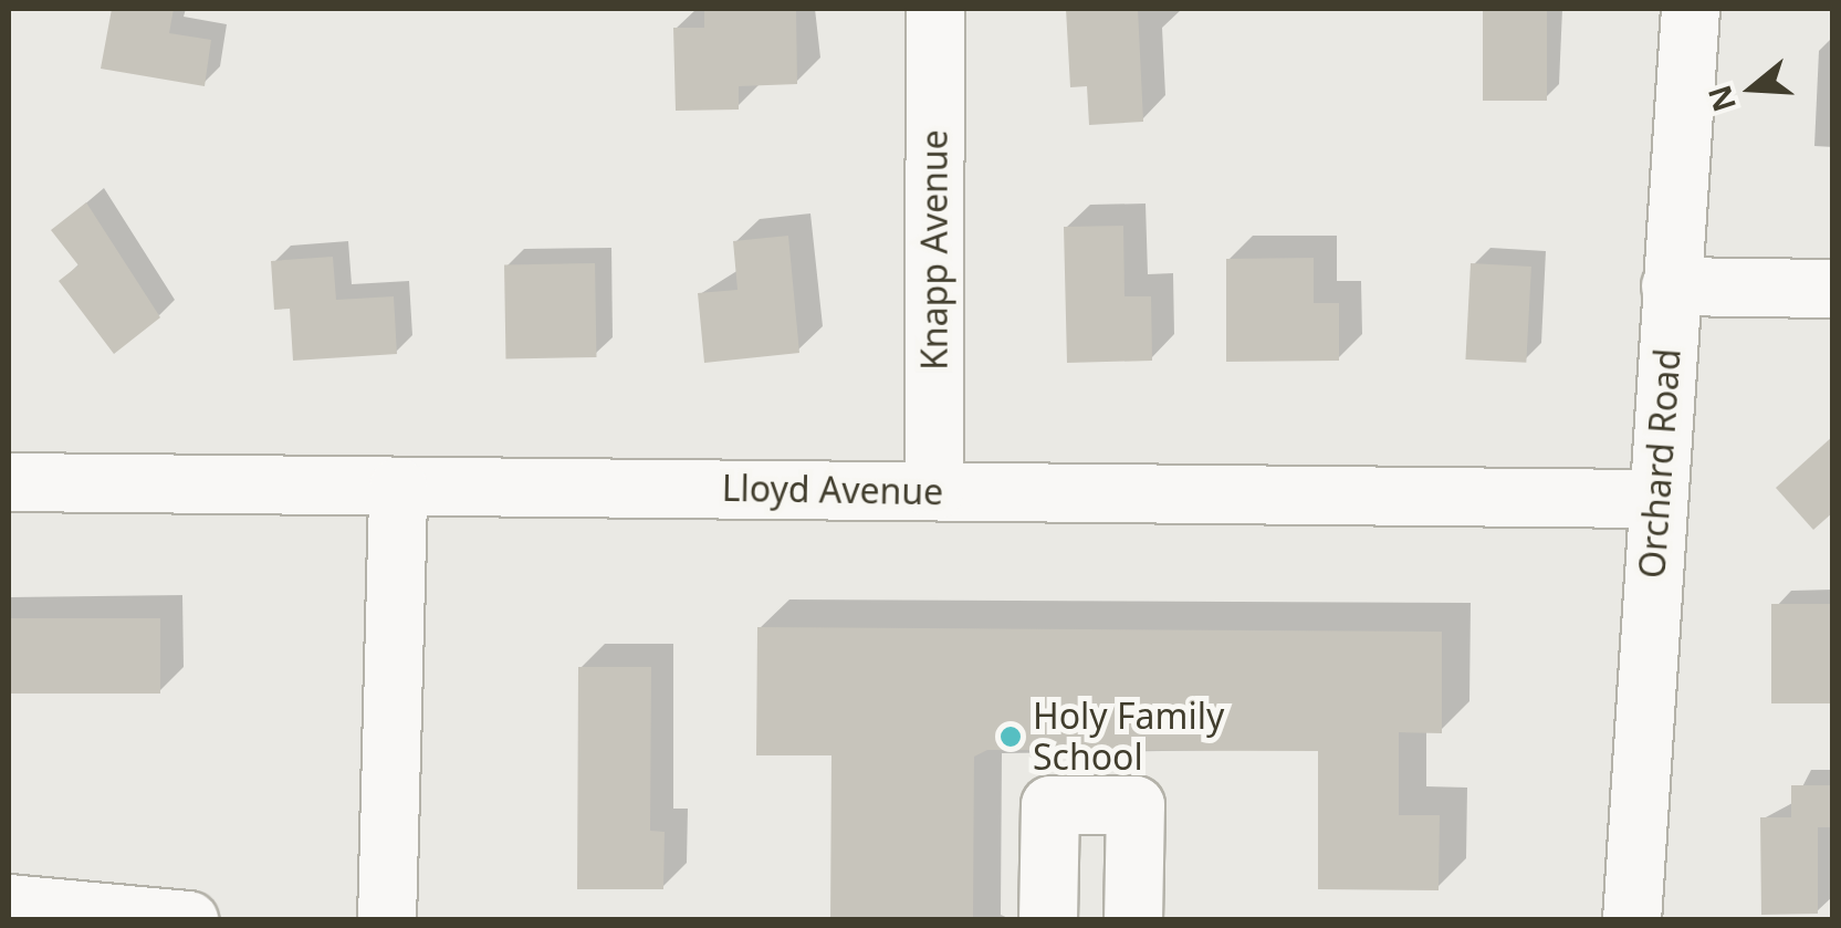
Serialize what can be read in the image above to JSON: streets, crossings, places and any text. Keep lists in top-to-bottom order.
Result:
{
  "streets": {
    "street": ["Knapp Avenue", "Orchard Road", "Lloyd Avenue"]
  },
  "crossings": [
    ["Knapp Avenue", "Lloyd Avenue"],
    ["Orchard Road", "Lloyd Avenue"]
  ],
  "places": ["Holy Family School"],
  "north": "left"
}
